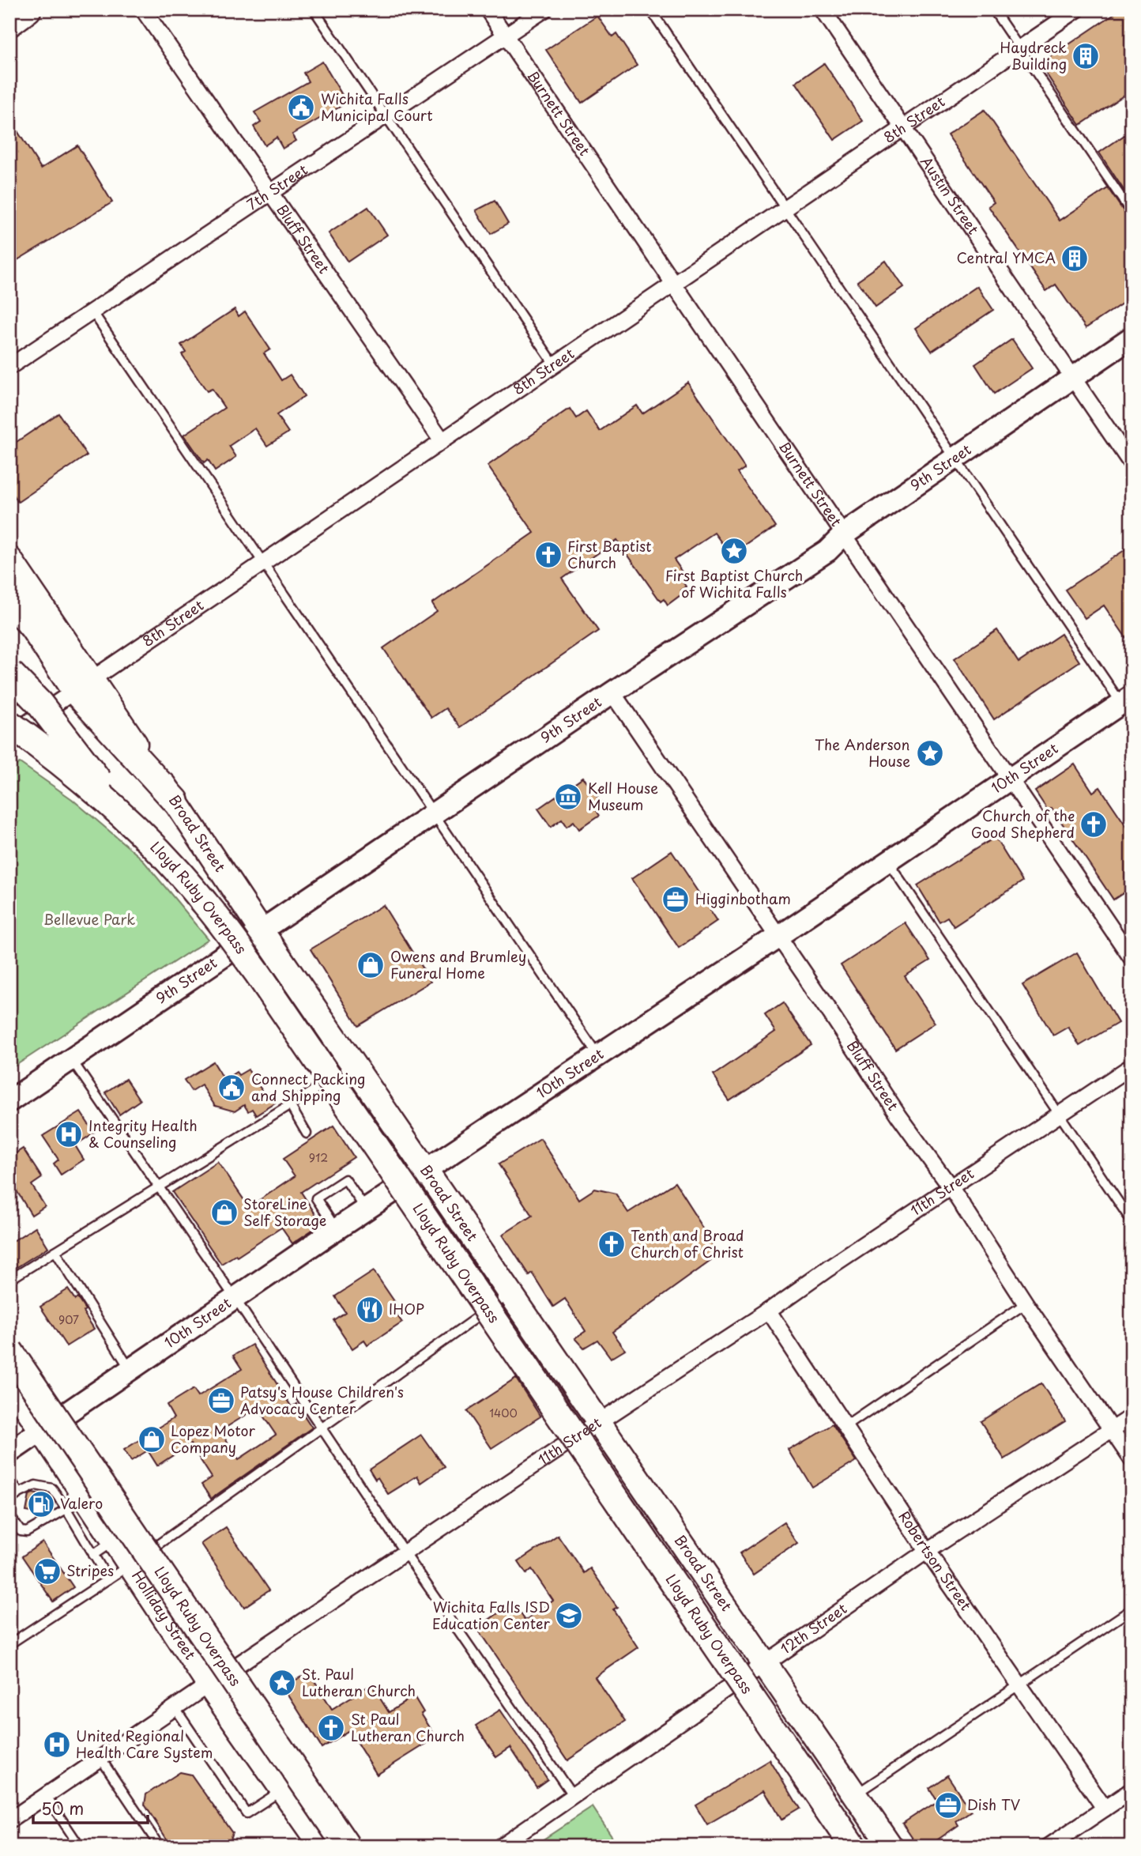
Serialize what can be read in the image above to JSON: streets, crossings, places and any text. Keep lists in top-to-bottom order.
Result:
{
  "streets": {
    "highway": ["Lloyd Ruby Overpass"],
    "main road": ["Broad Street", "Holliday Street"],
    "street": [
      "Burnett Street",
      "8th Street",
      "7th Street",
      "Austin Street",
      "Bluff Street",
      "9th Street",
      "10th Street",
      "11th Street",
      "Robertson Street",
      "12th Street"
    ]
  },
  "crossings": [
    ["Burnett Street", "8th Street"],
    ["Burnett Street", "7th Street"],
    ["Burnett Street", "9th Street"],
    ["Burnett Street", "10th Street"],
    ["8th Street", "Austin Street"],
    ["8th Street", "Bluff Street"],
    ["7th Street", "Bluff Street"],
    ["Austin Street", "9th Street"],
    ["Bluff Street", "9th Street"],
    ["Bluff Street", "10th Street"],
    ["Bluff Street", "11th Street"],
    ["Bluff Street", "12th Street"],
    ["9th Street", "Broad Street"],
    ["10th Street", "Broad Street"],
    ["10th Street", "Holliday Street"],
    ["Broad Street", "11th Street"],
    ["Broad Street", "12th Street"],
    ["11th Street", "Robertson Street"],
    ["11th Street", "Holliday Street"],
    ["Robertson Street", "12th Street"]
  ],
  "parks": ["Bellevue Park"],
  "places": {
    "building": ["Haydreck Building", "Central YMCA"],
    "public building": ["Wichita Falls Municipal Court", "Connect Packing and Shipping"],
    "place": ["First Baptist Church of Wichita Falls", "The Anderson House", "St. Paul Lutheran Church"],
    "church": [
      "First Baptist Church",
      "Church of the Good Shepherd",
      "Tenth and Broad Church of Christ",
      "St Paul Lutheran Church"
    ],
    "museum": ["Kell House Museum"],
    "office": ["Higginbotham", "Patsy's House Children's Advocacy Center", "Dish TV"],
    "shop": ["Owens and Brumley Funeral Home", "StoreLine Self Storage", "Lopez Motor Company"],
    "hospital": ["Integrity Health & Counseling", "United Regional Health Care System"],
    "restaurant": ["IHOP"],
    "fuel station": ["Valero"],
    "supermarket": ["Stripes"],
    "school or university": ["Wichita Falls ISD Education Center"]
  },
  "house_numbers": ["912", "907", "1400"],
  "scale_bar": "50 m"
}
